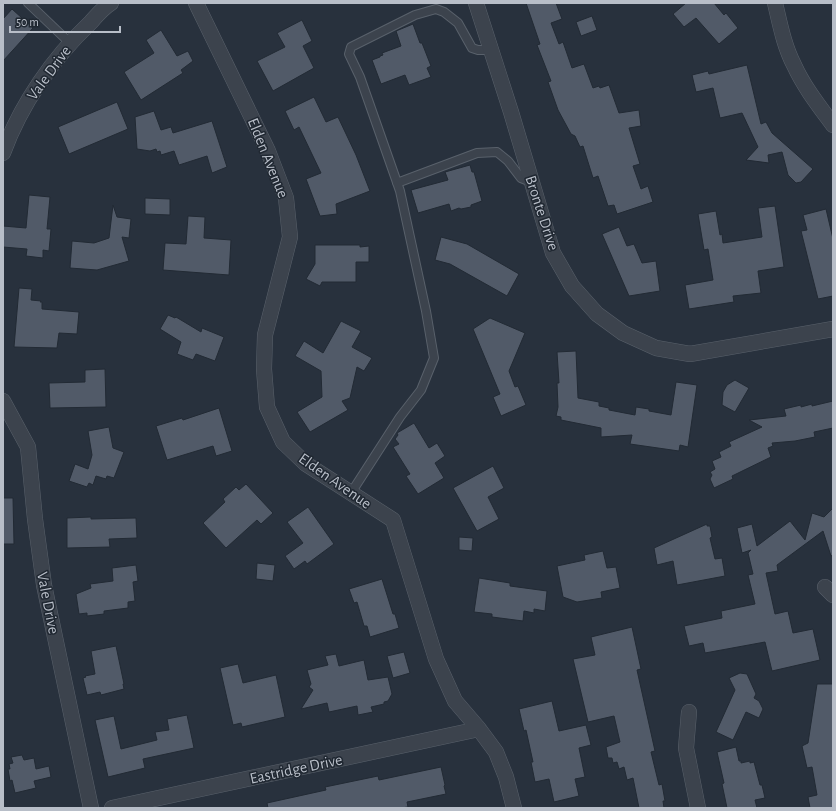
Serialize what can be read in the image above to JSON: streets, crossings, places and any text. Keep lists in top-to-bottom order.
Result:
{
  "streets": {
    "street": [
      "Vale Drive",
      "Elden Avenue",
      "Bronte Drive",
      "Eastridge Drive"
    ]
  },
  "crossings": [
    ["Elden Avenue", "Eastridge Drive"]
  ],
  "scale_bar": "50 m"
}
